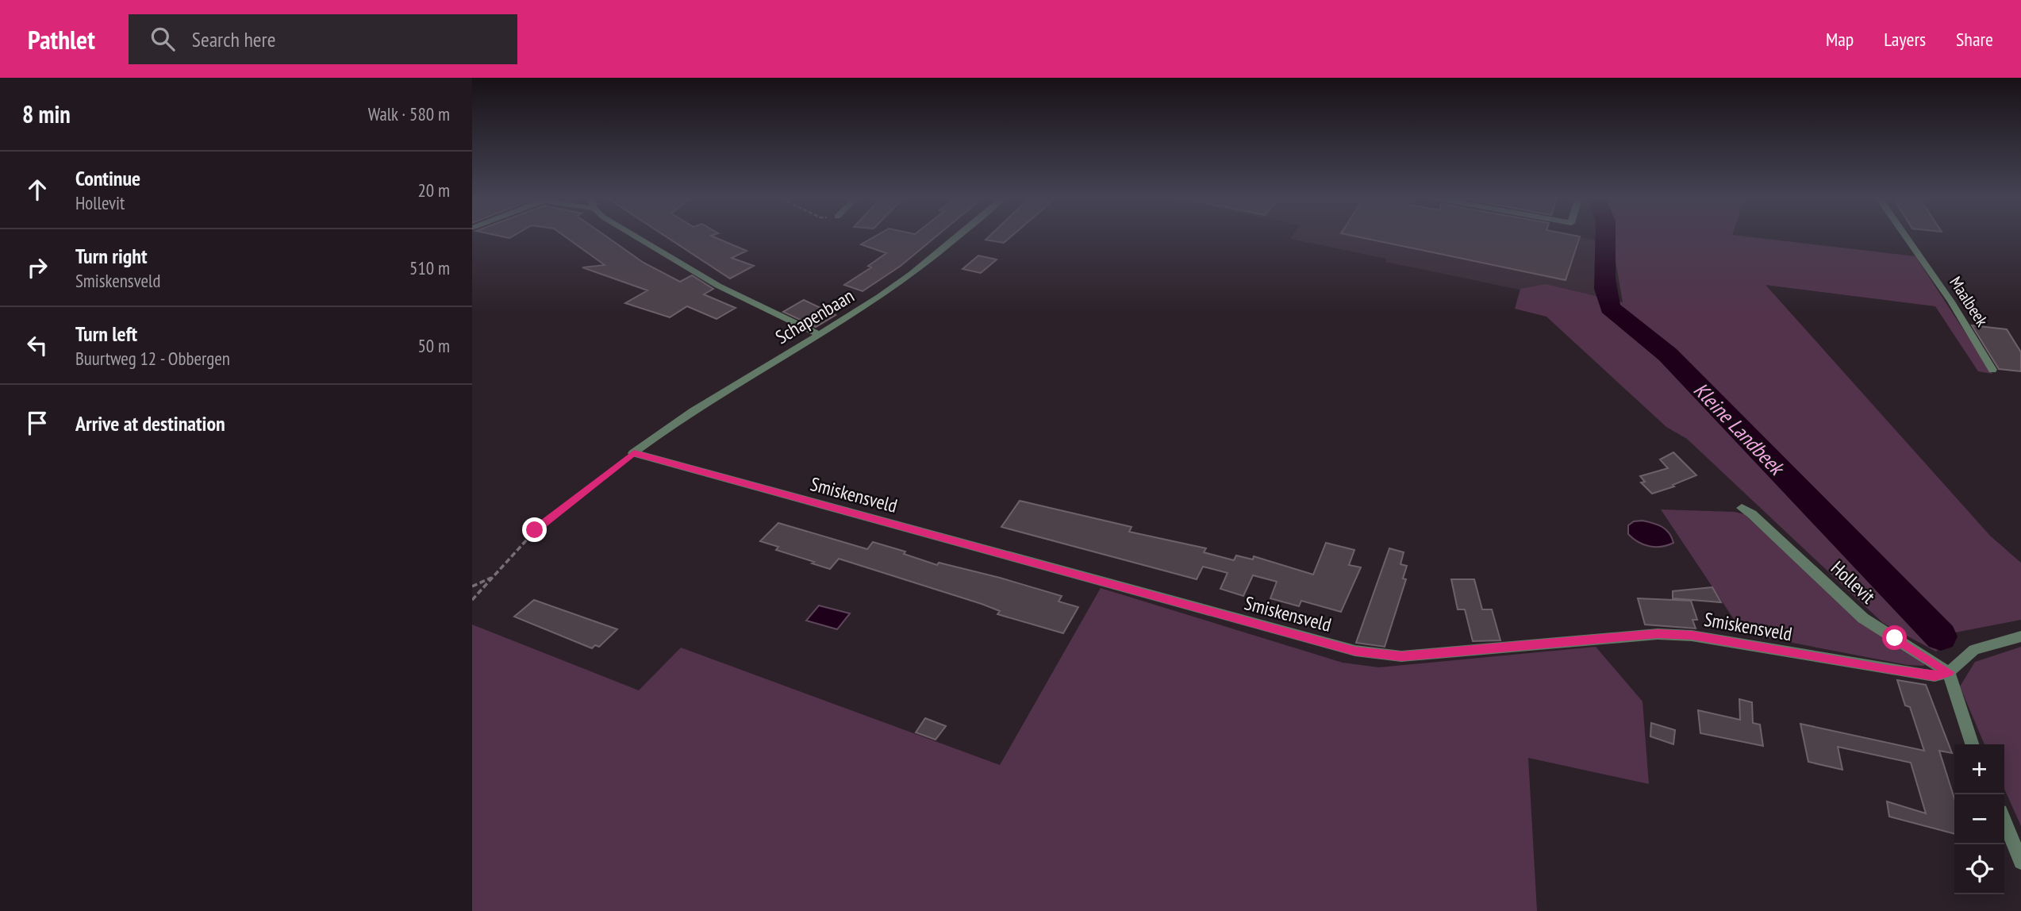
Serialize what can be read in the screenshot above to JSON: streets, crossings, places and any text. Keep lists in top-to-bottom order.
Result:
{
  "streets": {
    "street": [
      "Maalbeek",
      "Schapenbaan",
      "Smiskensveld",
      "Hollevit"
    ]
  },
  "crossings": [
    ["Schapenbaan", "Smiskensveld"],
    ["Smiskensveld", "Hollevit"]
  ],
  "water": ["Kleine Landbeek"],
  "page": {
    "header": "Pathlet",
    "search": "Search here",
    "nav": ["Map", "Layers", "Share"],
    "heading": ["8 min", "Walk · 580 m"],
    "list": [
      ["Continue", "Hollevit", "20 m"],
      ["Turn right", "Smiskensveld", "510 m"],
      ["Turn left", "Buurtweg 12 - Obbergen", "50 m"],
      "Arrive at destination"
    ],
    "map_buttons": ["+", "−"]
  }
}
